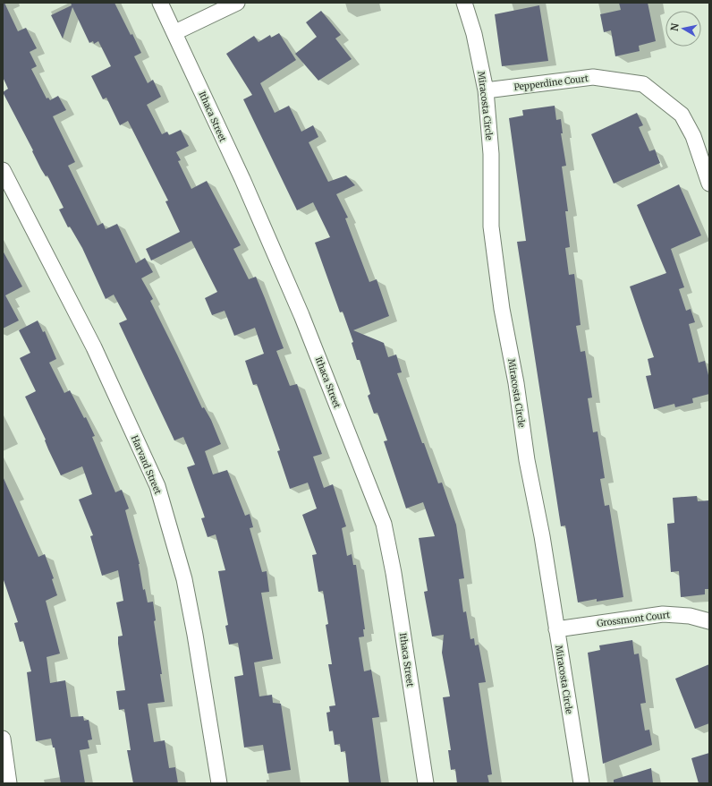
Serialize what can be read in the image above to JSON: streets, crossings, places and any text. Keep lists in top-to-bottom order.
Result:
{
  "streets": {
    "street": [
      "Pepperdine Court",
      "Miracosta Circle",
      "Ithaca Street",
      "Harvard Street",
      "Grossmont Court"
    ]
  },
  "crossings": [
    ["Pepperdine Court", "Miracosta Circle"],
    ["Miracosta Circle", "Grossmont Court"]
  ],
  "north": "left"
}
